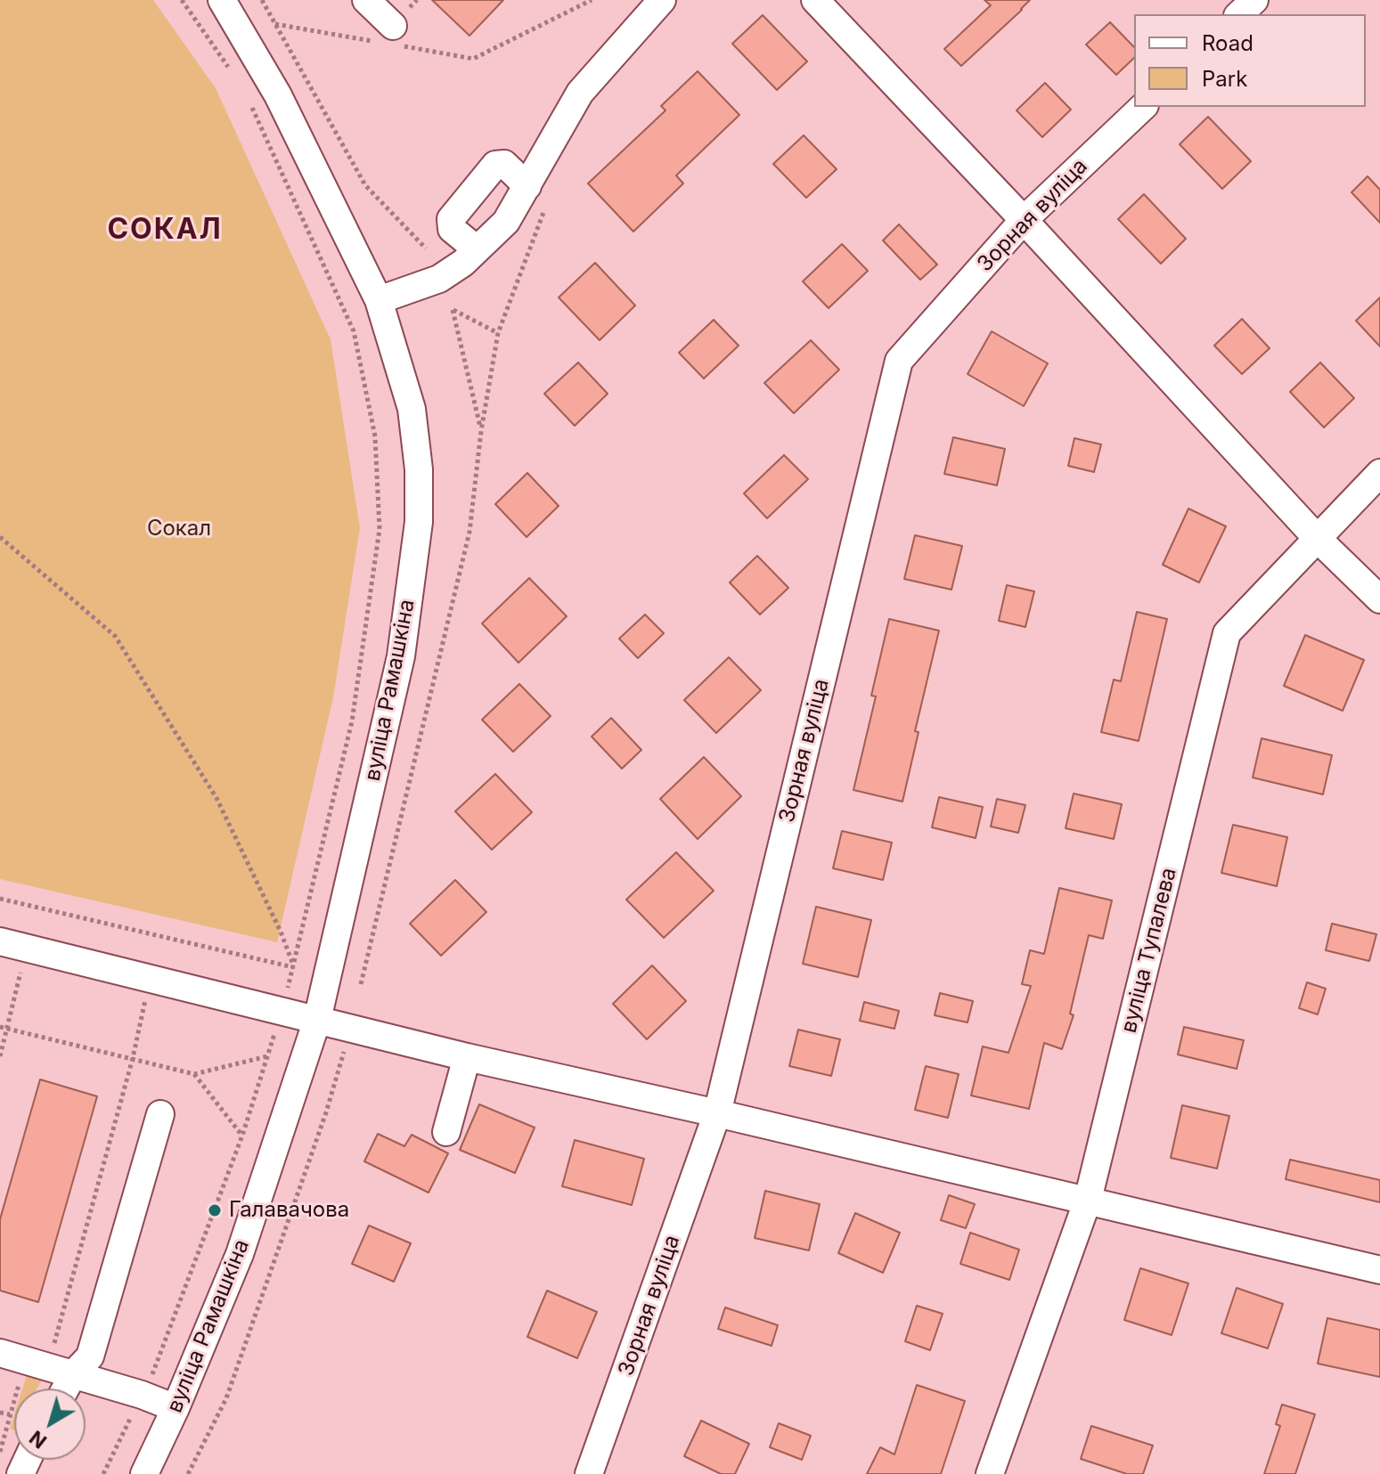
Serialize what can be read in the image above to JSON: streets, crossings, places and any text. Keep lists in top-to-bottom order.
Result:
{
  "streets": {
    "street": ["Зорная вуліца", "вуліца Рамашкіна", "вуліца Тупалева"]
  },
  "districts": ["СОКАЛ"],
  "parks": ["Сокал"],
  "places": ["Галавачова"],
  "legend": ["Road", "Park"],
  "north": "bottom left"
}
